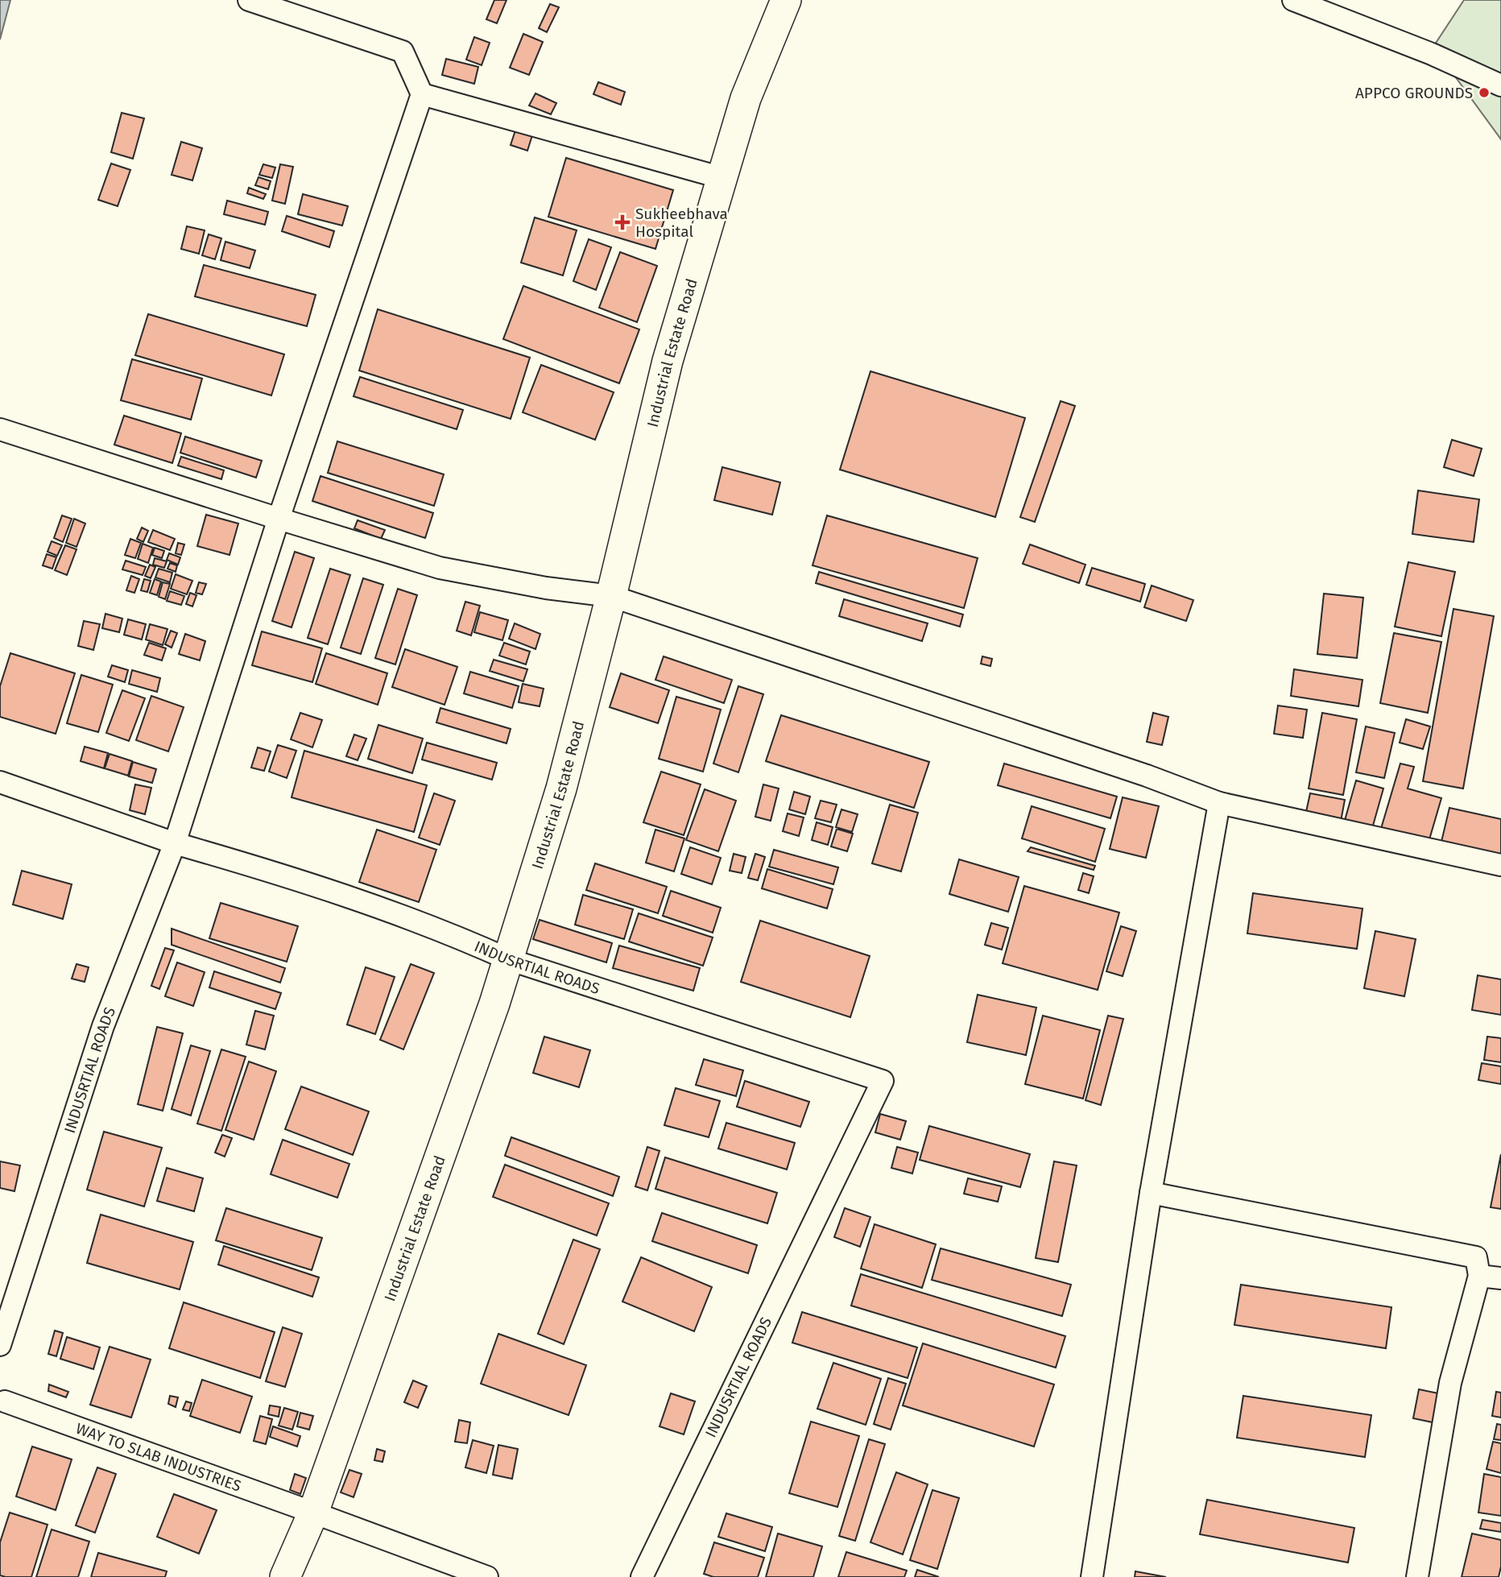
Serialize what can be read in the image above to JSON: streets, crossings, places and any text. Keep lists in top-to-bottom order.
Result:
{
  "streets": {
    "main road": ["Industrial Estate Road"],
    "street": ["INDUSRTIAL ROADS", "WAY TO SLAB INDUSTRIES"]
  },
  "crossings": [
    ["Industrial Estate Road", "INDUSRTIAL ROADS"],
    ["Industrial Estate Road", "WAY TO SLAB INDUSTRIES"]
  ],
  "places": {
    "other": ["APPCO GROUNDS"],
    "health": ["Sukheebhava Hospital"]
  }
}
